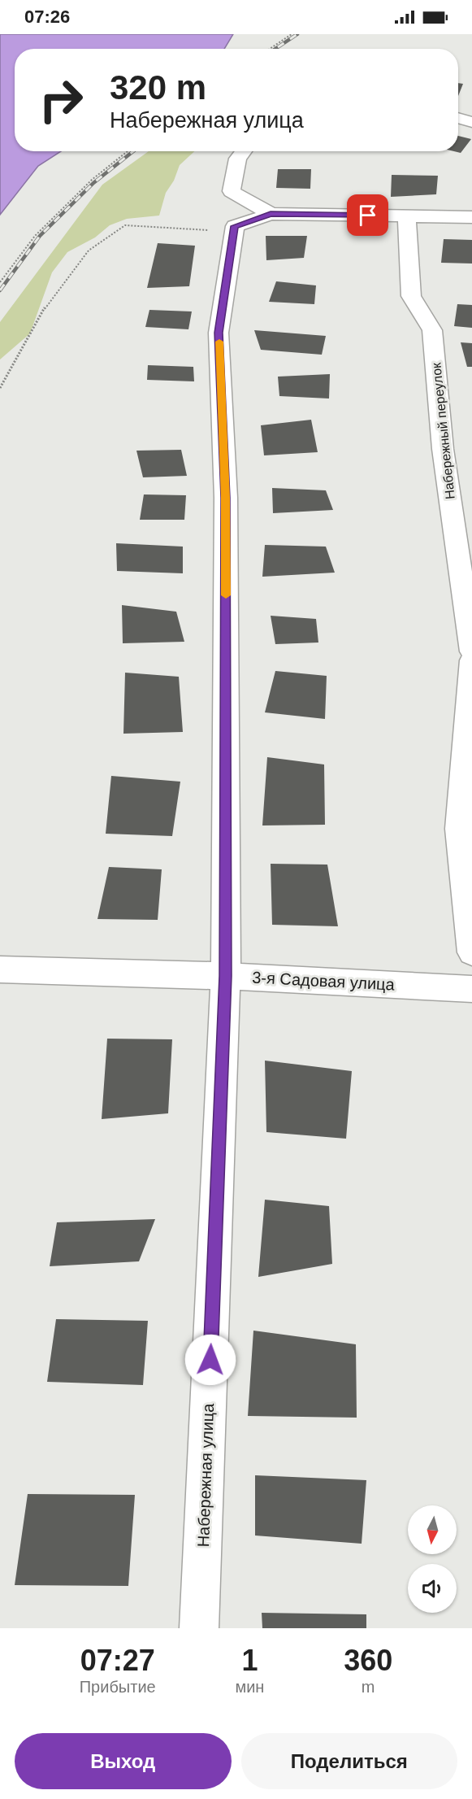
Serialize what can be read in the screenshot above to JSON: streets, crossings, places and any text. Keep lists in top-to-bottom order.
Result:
{
  "streets": {
    "street": ["Набережный переулок", "3-я Садовая улица", "Набережная улица"]
  },
  "crossings": [
    ["3-я Садовая улица", "Набережная улица"]
  ],
  "north": "bottom",
  "page": {
    "status": "07:26",
    "turn": ["320 m", "Набережная улица"],
    "eta": [
      "07:27",
      "Прибытие",
      "1",
      "мин",
      "360",
      "m"
    ],
    "buttons": ["Выход", "Поделиться"]
  }
}
